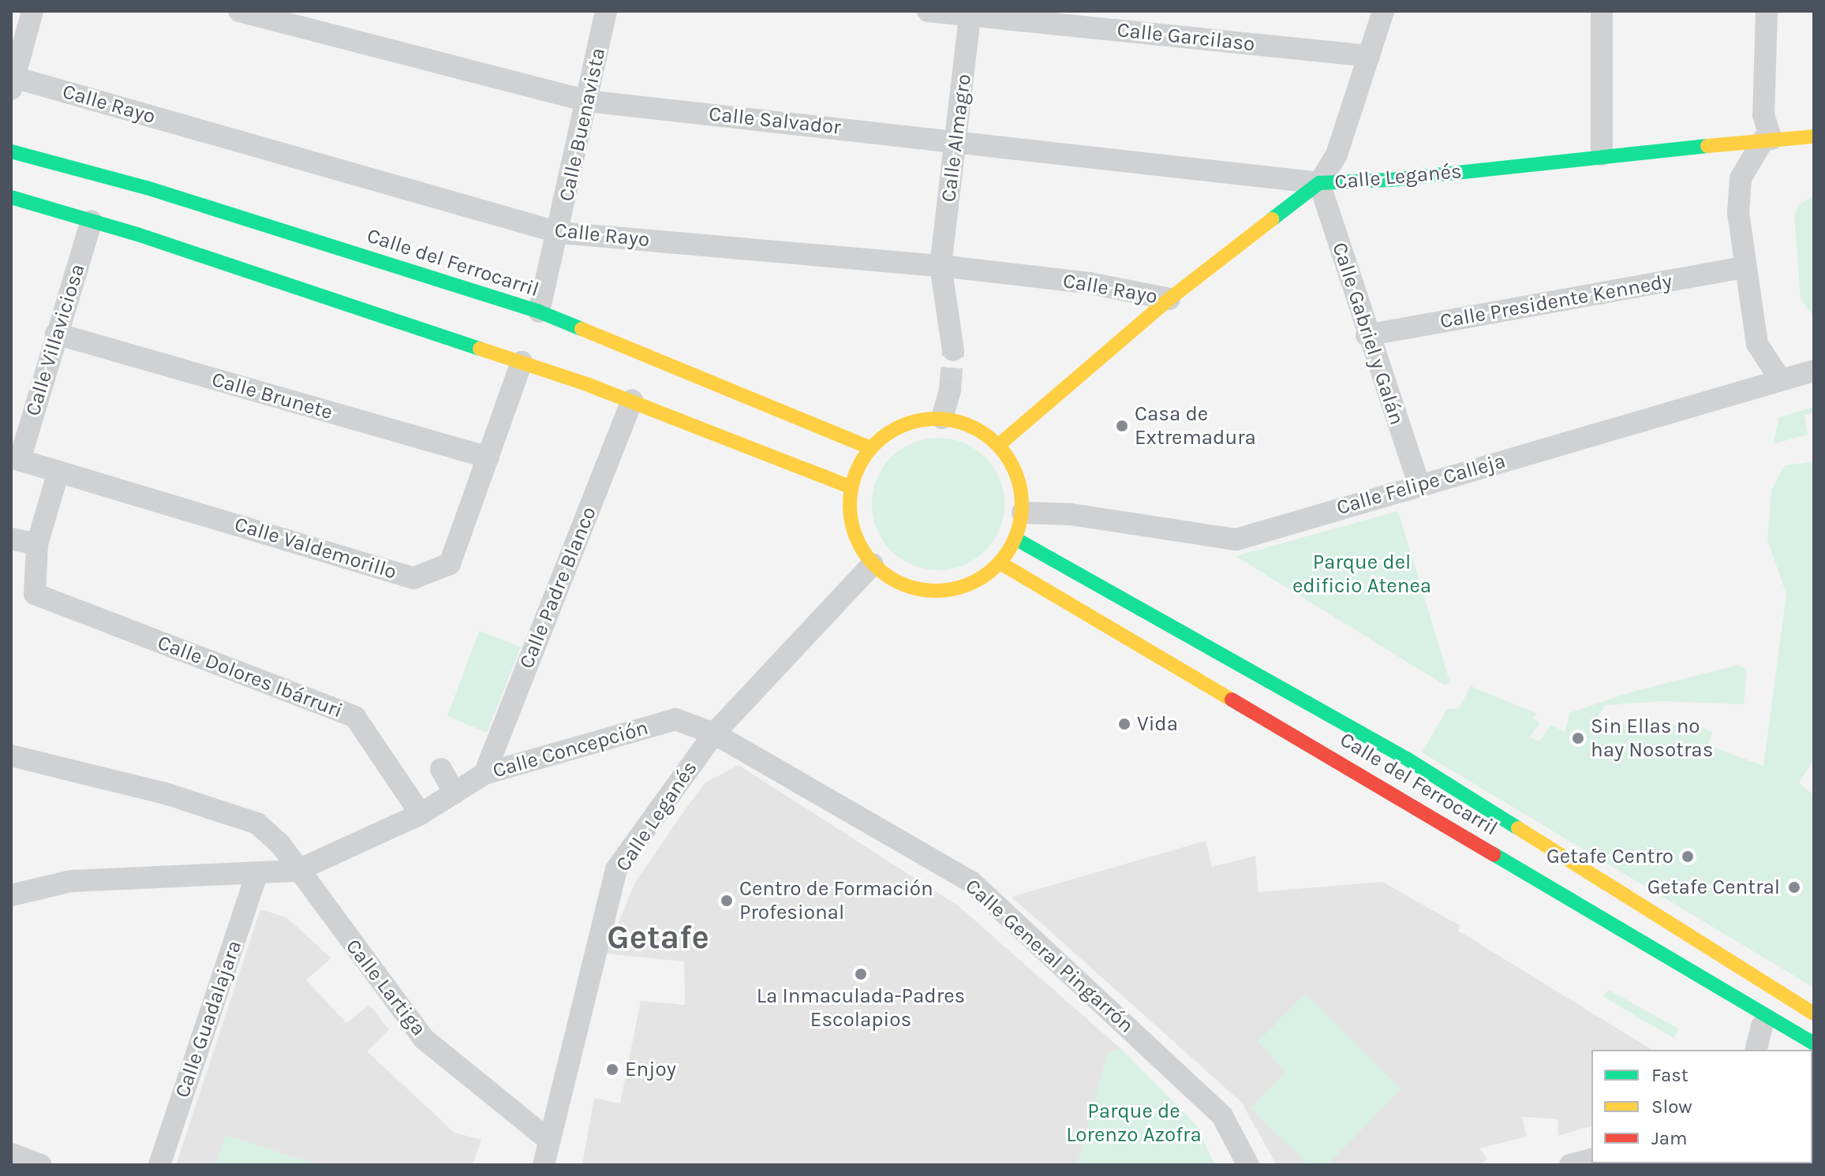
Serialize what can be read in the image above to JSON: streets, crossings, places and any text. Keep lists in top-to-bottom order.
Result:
{
  "streets": {
    "street": [
      "Calle Garcilaso",
      "Calle Rayo",
      "Calle Salvador",
      "Calle Buenavista",
      "Calle Almagro",
      "Calle Leganés",
      "Calle del Ferrocarril",
      "Calle Presidente Kennedy",
      "Calle Gabriel y Galán",
      "Calle Villaviciosa",
      "Calle Brunete",
      "Calle Felipe Calleja",
      "Calle Valdemorillo",
      "Calle Padre Blanco",
      "Calle Dolores Ibárruri",
      "Calle Concepción",
      "Calle General Pingarrón",
      "Calle Lartiga",
      "Calle Guadalajara"
    ]
  },
  "crossings": [
    ["Calle Garcilaso", "Calle Almagro"],
    ["Calle Rayo", "Calle Buenavista"],
    ["Calle Rayo", "Calle Almagro"],
    ["Calle Rayo", "Calle Leganés"],
    ["Calle Salvador", "Calle Buenavista"],
    ["Calle Salvador", "Calle Almagro"],
    ["Calle Salvador", "Calle Leganés"],
    ["Calle Salvador", "Calle Gabriel y Galán"],
    ["Calle Buenavista", "Calle del Ferrocarril"],
    ["Calle Leganés", "Calle del Ferrocarril"],
    ["Calle Leganés", "Calle Gabriel y Galán"],
    ["Calle Leganés", "Calle Felipe Calleja"],
    ["Calle Leganés", "Calle Concepción"],
    ["Calle Leganés", "Calle General Pingarrón"],
    ["Calle Leganés", "Calle Lartiga"],
    ["Calle del Ferrocarril", "Calle Felipe Calleja"],
    ["Calle Presidente Kennedy", "Calle Gabriel y Galán"],
    ["Calle Gabriel y Galán", "Calle Felipe Calleja"],
    ["Calle Villaviciosa", "Calle Brunete"],
    ["Calle Villaviciosa", "Calle Valdemorillo"],
    ["Calle Brunete", "Calle Valdemorillo"],
    ["Calle Padre Blanco", "Calle Concepción"],
    ["Calle Dolores Ibárruri", "Calle Concepción"],
    ["Calle Concepción", "Calle General Pingarrón"],
    ["Calle Concepción", "Calle Lartiga"]
  ],
  "districts": ["Getafe"],
  "parks": ["Parque del edificio Atenea", "Parque de Lorenzo Azofra"],
  "places": [
    "Casa de Extremadura",
    "Vida",
    "Sin Ellas no hay Nosotras",
    "Getafe Centro",
    "Getafe Central",
    "Centro de Formación Profesional",
    "La Inmaculada-Padres Escolapios",
    "Enjoy"
  ],
  "legend": ["Fast", "Slow", "Jam"]
}
